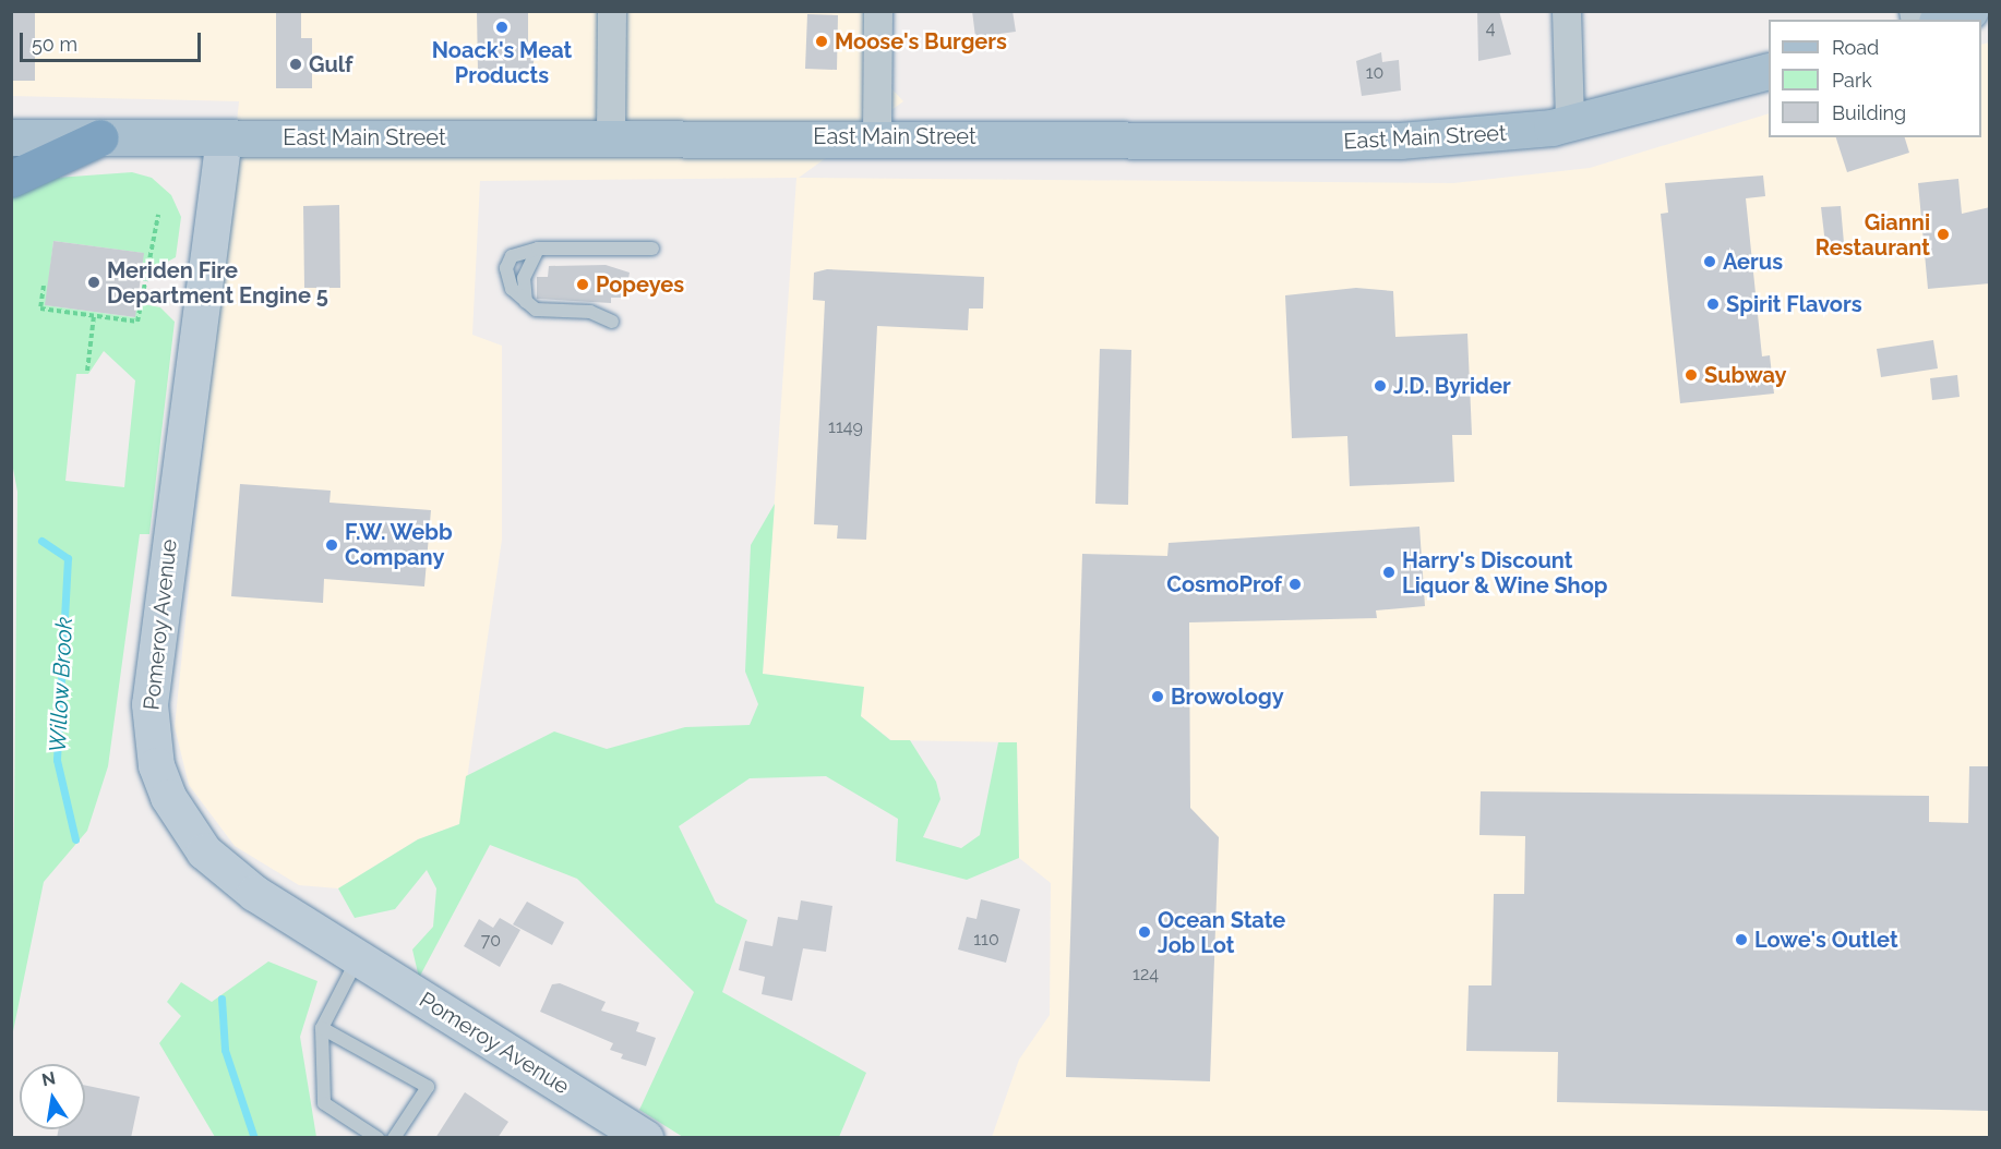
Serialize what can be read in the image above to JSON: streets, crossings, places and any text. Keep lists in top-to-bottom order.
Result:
{
  "streets": {
    "main road": ["East Main Street", "Pomeroy Avenue"]
  },
  "crossings": [
    ["East Main Street", "Pomeroy Avenue"]
  ],
  "water": ["Willow Brook"],
  "places": [
    "Noack's Meat Products",
    "Moose's Burgers",
    "Gulf",
    "Gianni Restaurant",
    "Aerus",
    "Meriden Fire Department Engine 5",
    "Popeyes",
    "Spirit Flavors",
    "Subway",
    "J.D. Byrider",
    "F.W. Webb Company",
    "Harry's Discount Liquor & Wine Shop",
    "CosmoProf",
    "Browology",
    "Ocean State Job Lot",
    "Lowe's Outlet"
  ],
  "house_numbers": [
    "4",
    "10",
    "1149",
    "110",
    "70",
    "124"
  ],
  "legend": ["Road", "Park", "Building"],
  "scale_bar": "50 m",
  "north": "top"
}
